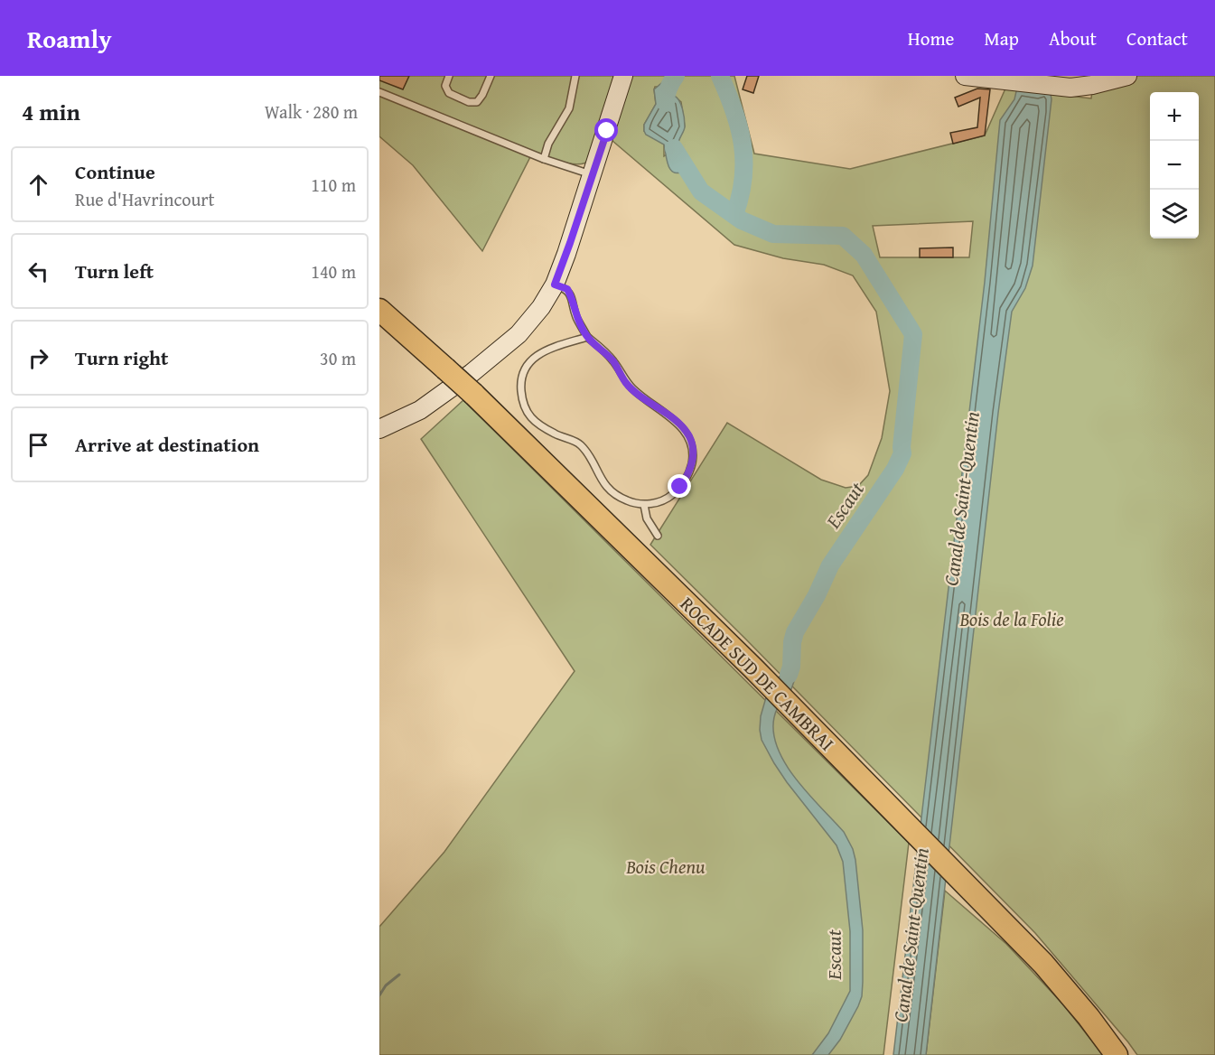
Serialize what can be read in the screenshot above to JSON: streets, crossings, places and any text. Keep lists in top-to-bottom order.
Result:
{
  "streets": {
    "highway": ["ROCADE SUD DE CAMBRAI"]
  },
  "water": ["Canal de Saint-Quentin", "Escaut"],
  "parks": ["Bois de la Folie", "Bois Chenu"],
  "page": {
    "header": "Roamly",
    "nav": [
      "Home",
      "Map",
      "About",
      "Contact"
    ],
    "heading": ["4 min", "Walk · 280 m"],
    "map_buttons": ["+", "−"],
    "list": [
      ["Continue", "Rue d'Havrincourt", "110 m"],
      ["Turn left", "140 m"],
      ["Turn right", "30 m"],
      "Arrive at destination"
    ]
  }
}
